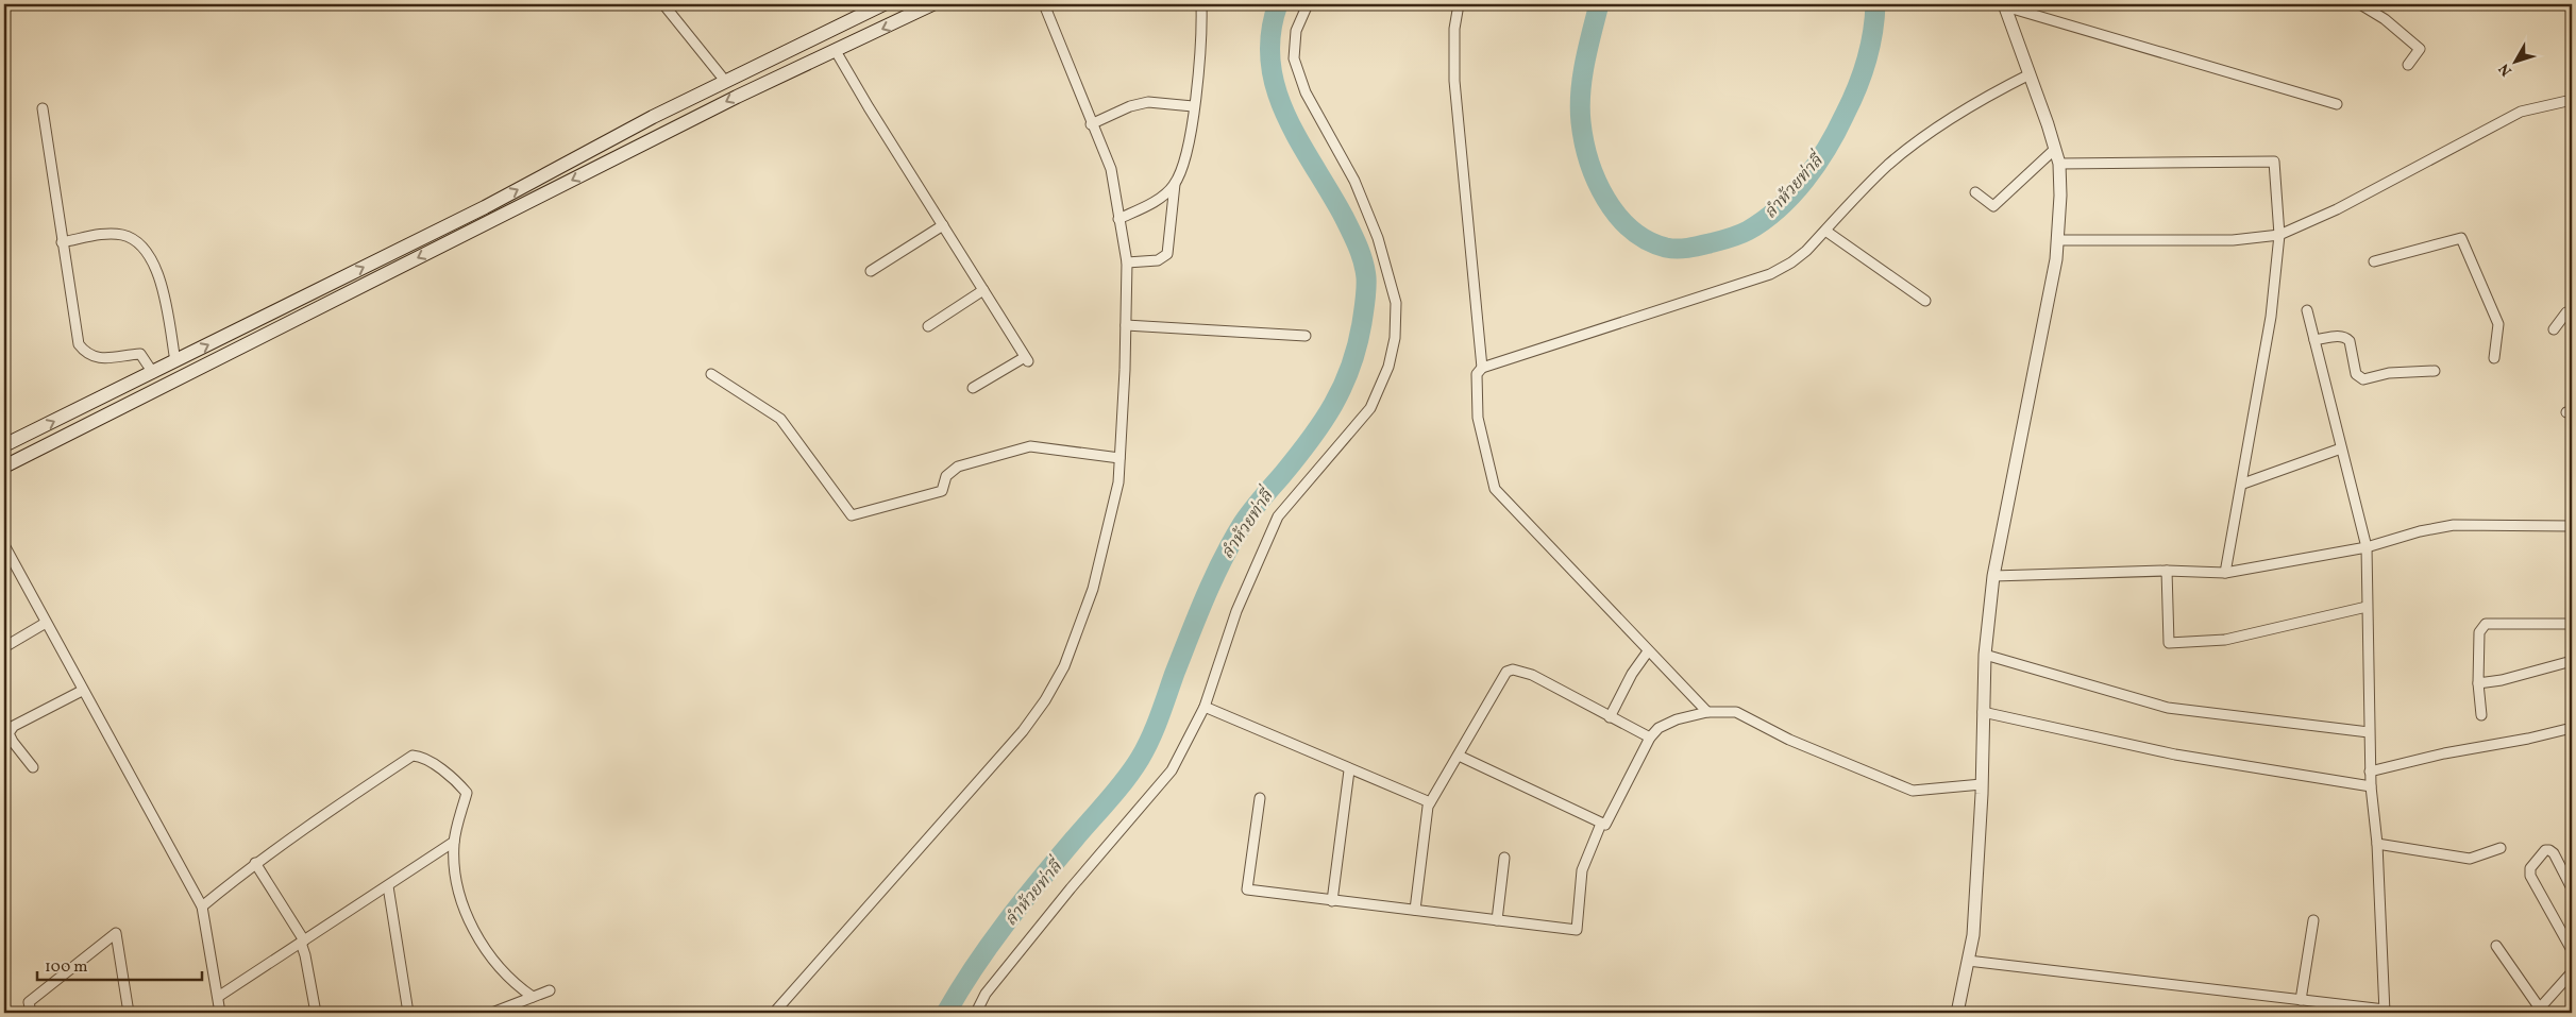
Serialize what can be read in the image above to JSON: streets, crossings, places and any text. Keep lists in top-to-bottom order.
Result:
{
  "water": ["ลำห้วยท่าลี่"],
  "scale_bar": "100 m",
  "north": "bottom left"
}
